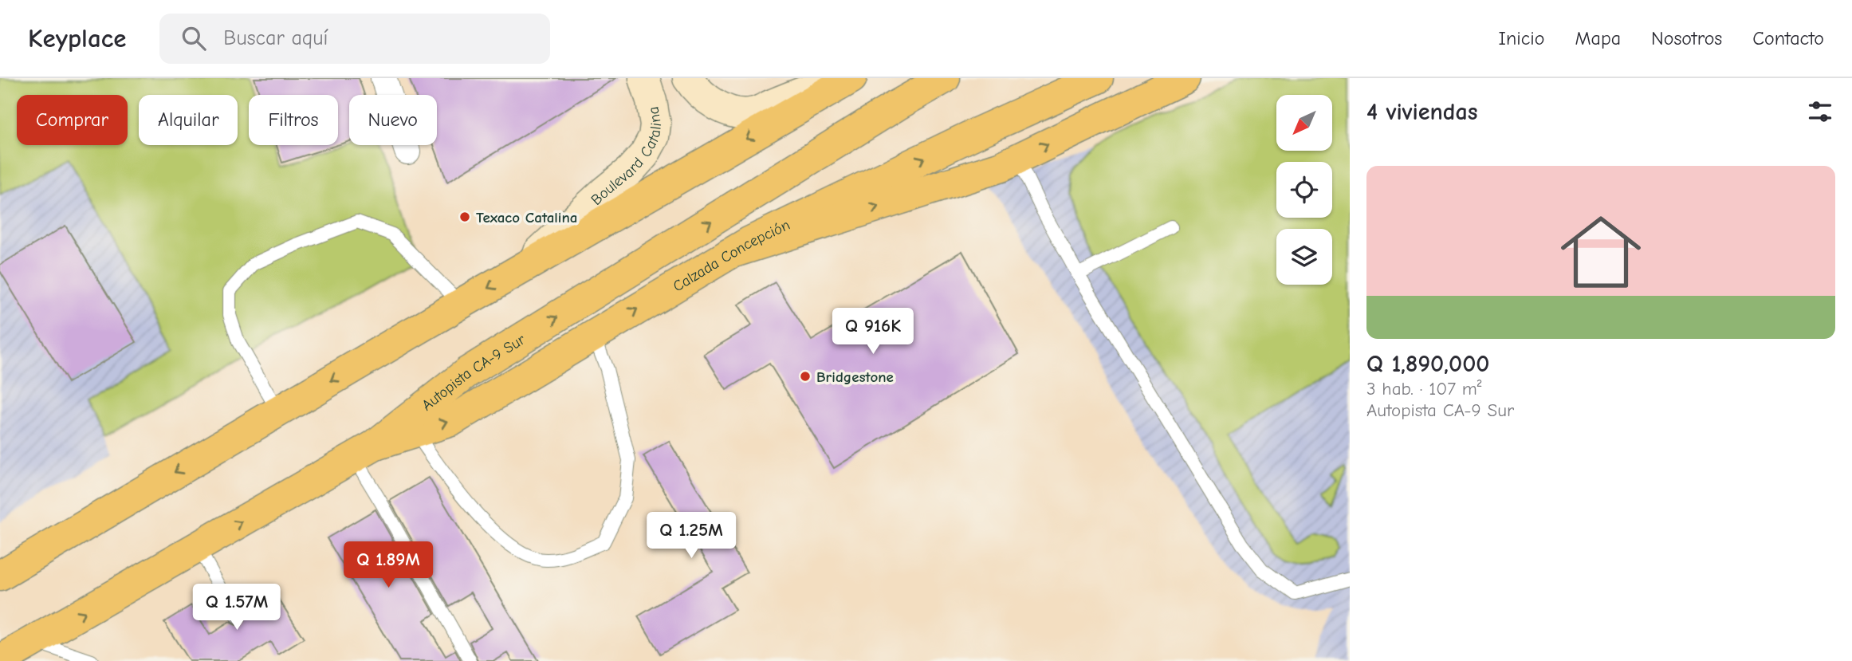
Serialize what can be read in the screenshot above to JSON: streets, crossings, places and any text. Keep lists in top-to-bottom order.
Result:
{
  "streets": {
    "main road": ["Boulevard Catalina", "Calzada Concepción", "Autopista CA-9 Sur"]
  },
  "crossings": [
    ["Calzada Concepción", "Autopista CA-9 Sur"]
  ],
  "places": ["Texaco Catalina", "Bridgestone"],
  "north": "bottom left",
  "page": {
    "header": "Keyplace",
    "search": "Buscar aquí",
    "nav": [
      "Inicio",
      "Mapa",
      "Nosotros",
      "Contacto"
    ],
    "heading": "4 viviendas",
    "chip": [
      "Comprar",
      "Alquilar",
      "Filtros",
      "Nuevo"
    ],
    "list": [
      {
        "name": "Q 1,890,000",
        "note": "3 hab. · 107 m² · Autopista CA-9 Sur"
      }
    ],
    "price": [
      "Q 916K",
      "Q 1.25M",
      "Q 1.89M",
      "Q 1.57M"
    ]
  }
}
